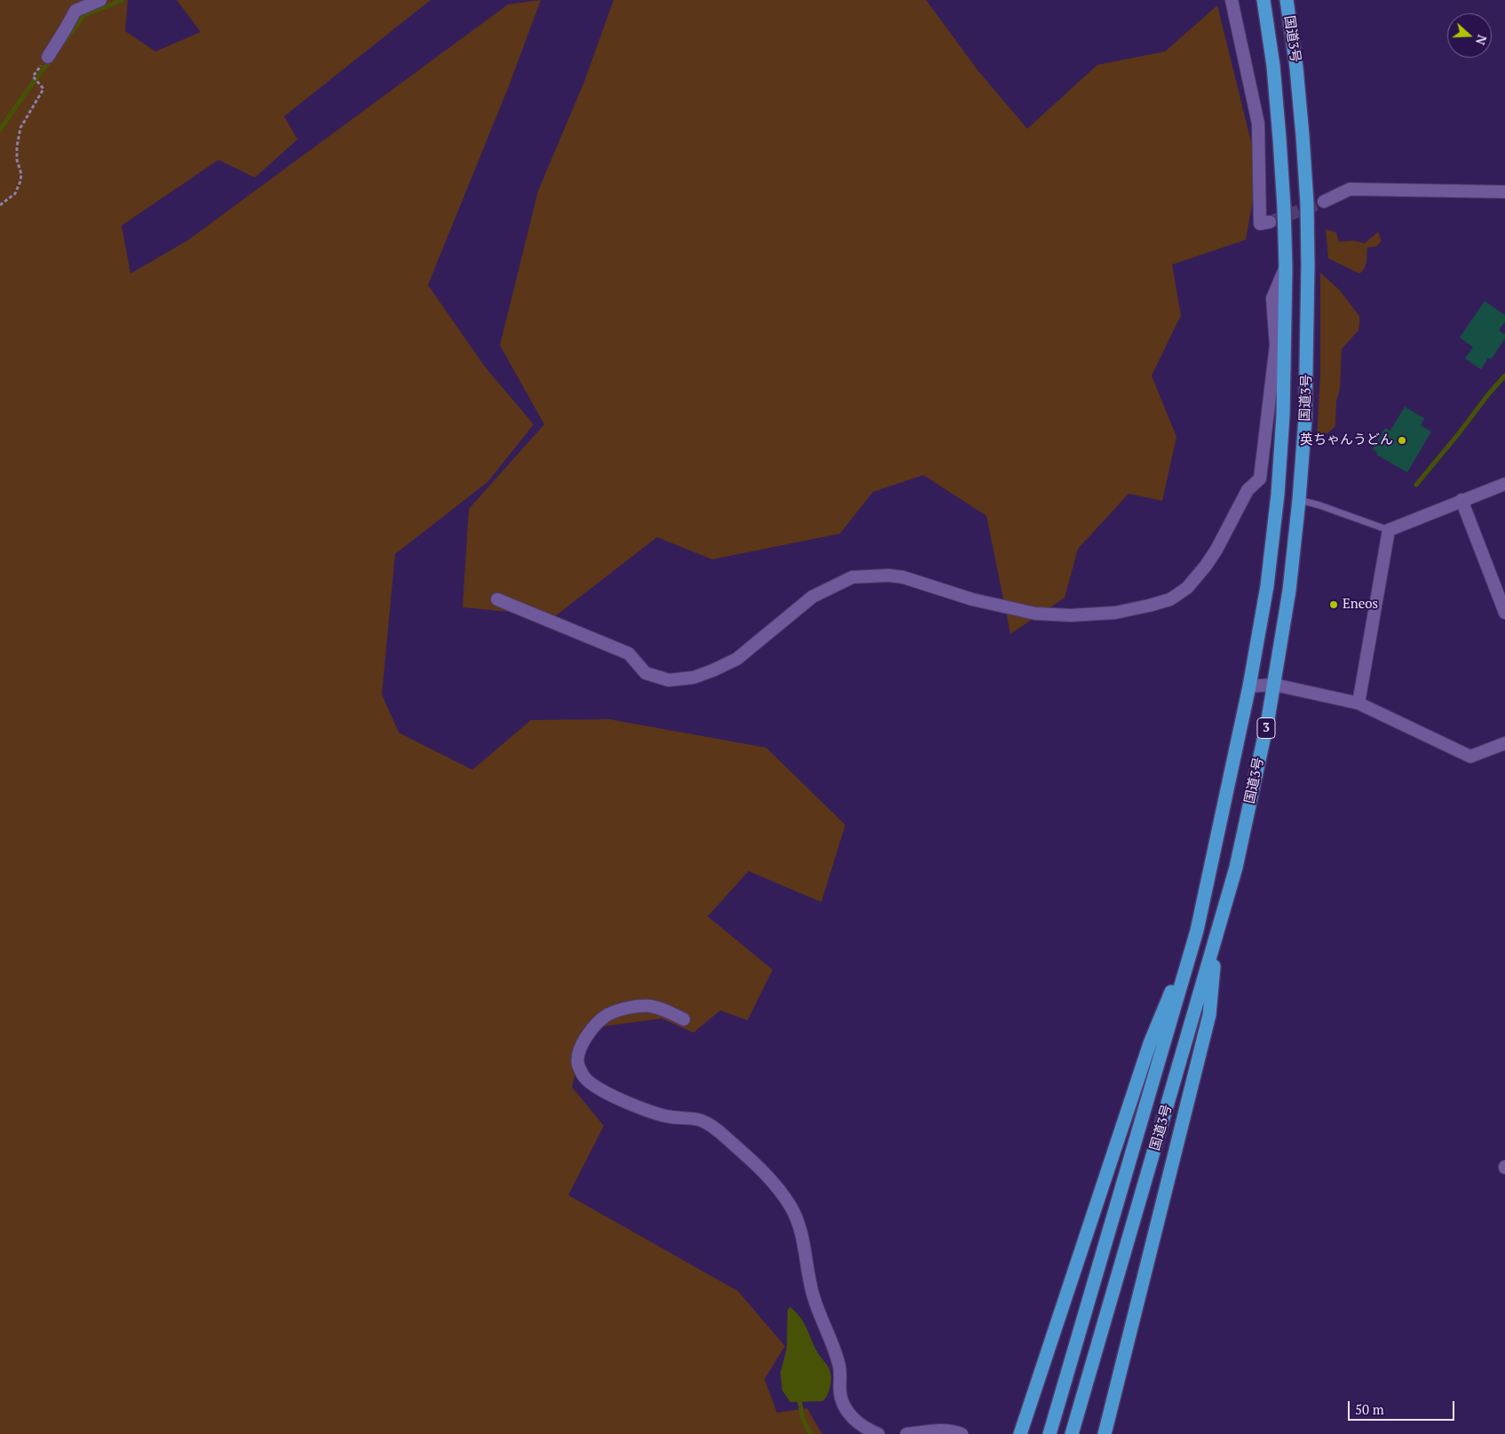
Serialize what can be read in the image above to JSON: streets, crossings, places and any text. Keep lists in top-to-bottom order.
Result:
{
  "streets": {
    "highway": ["国道3号", "3"]
  },
  "places": ["英ちゃんうどん", "Eneos"],
  "scale_bar": "50 m",
  "north": "right"
}
